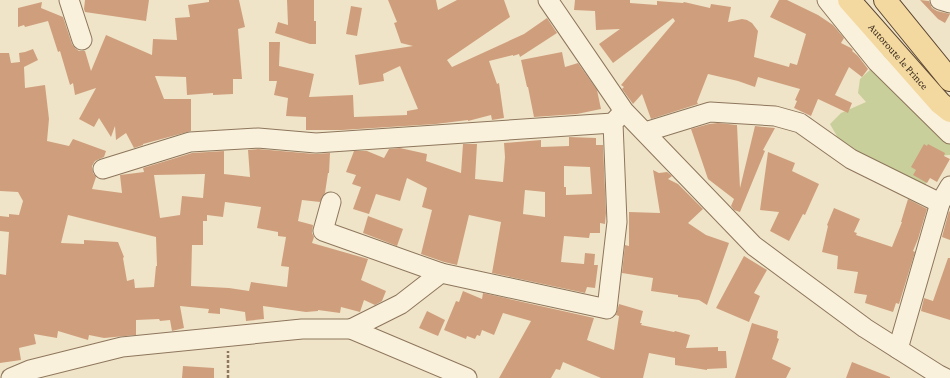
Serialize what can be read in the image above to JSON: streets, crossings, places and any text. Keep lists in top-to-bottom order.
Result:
{
  "streets": {
    "main road": ["Autoroute le Prince"]
  }
}
